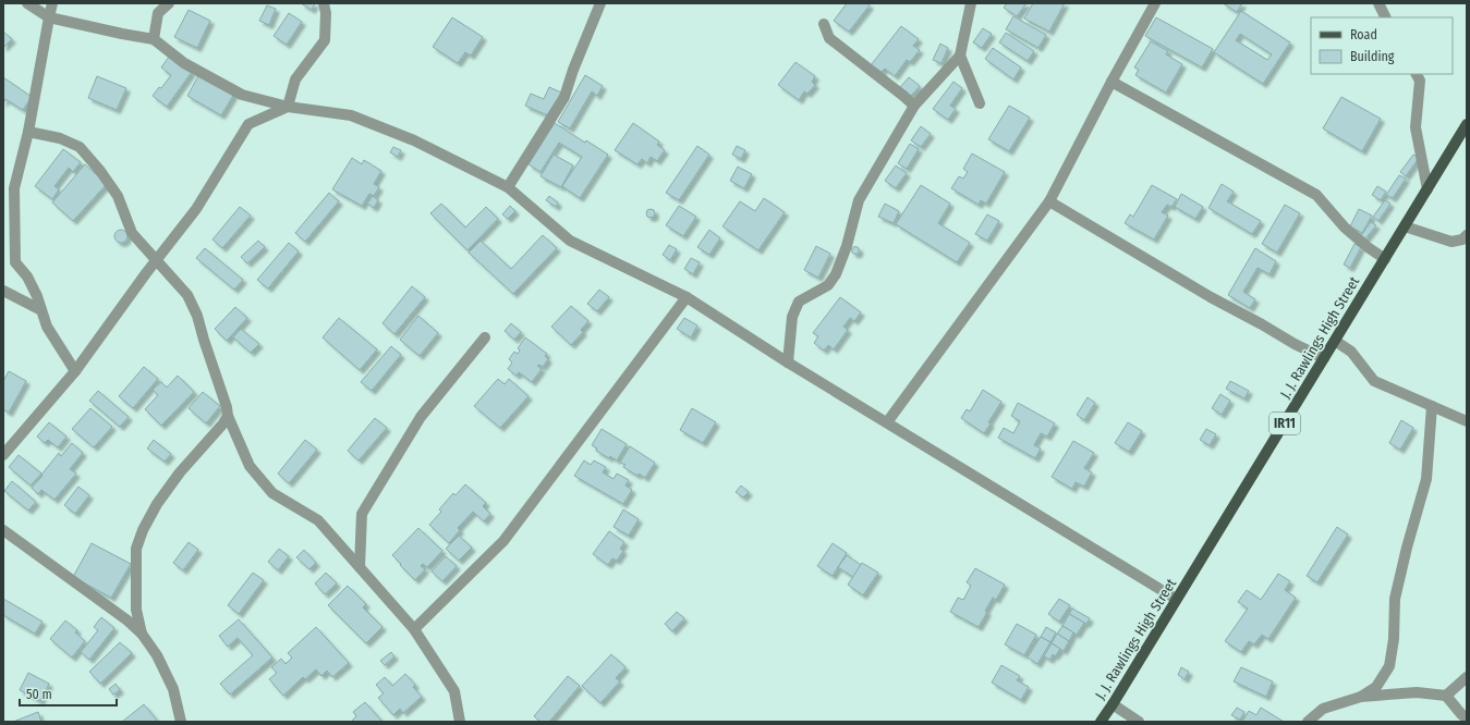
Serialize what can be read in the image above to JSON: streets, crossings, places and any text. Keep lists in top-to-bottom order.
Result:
{
  "streets": {
    "main road": ["J. J. Rawlings High Street", "IR11"]
  },
  "legend": ["Road", "Building"],
  "scale_bar": "50 m"
}
